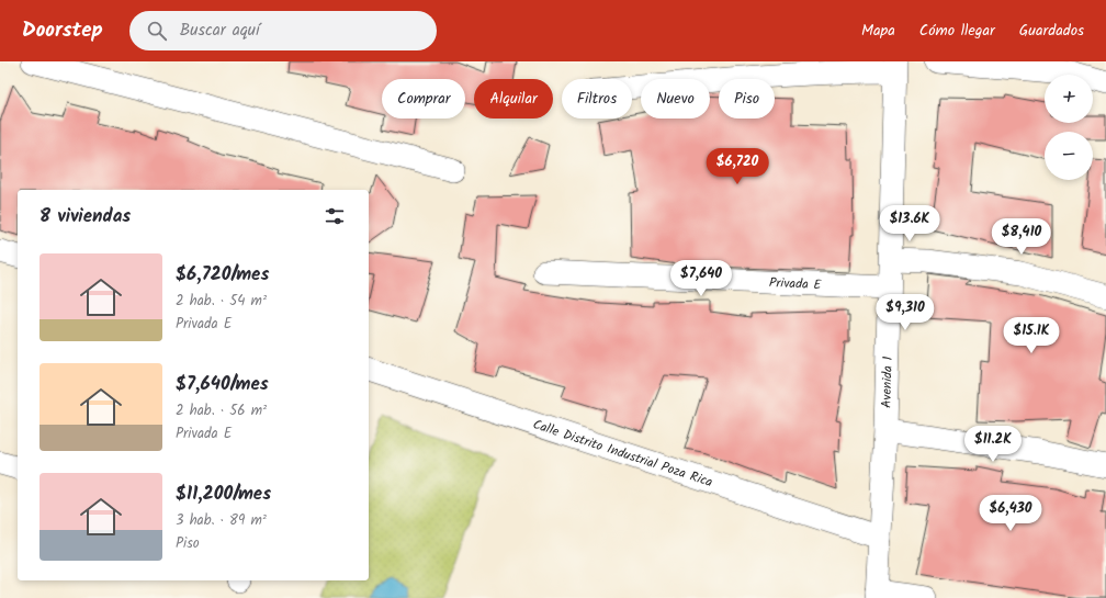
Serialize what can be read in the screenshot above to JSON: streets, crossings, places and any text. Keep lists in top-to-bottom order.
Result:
{
  "streets": {
    "street": ["Privada E", "Avenida 1", "Calle Distrito Industrial Poza Rica"]
  },
  "crossings": [
    ["Privada E", "Avenida 1"],
    ["Avenida 1", "Calle Distrito Industrial Poza Rica"]
  ],
  "page": {
    "header": "Doorstep",
    "search": "Buscar aquí",
    "nav": ["Mapa", "Cómo llegar", "Guardados"],
    "map_buttons": ["+", "−"],
    "chip": [
      "Comprar",
      "Alquilar",
      "Filtros",
      "Nuevo",
      "Piso"
    ],
    "price": [
      "$6,720",
      "$13.6K",
      "$8,410",
      "$7,640",
      "$9,310",
      "$15.1K",
      "$11.2K",
      "$6,430"
    ],
    "heading": "8 viviendas",
    "list": [
      {
        "name": "$6,720/mes",
        "note": "2 hab. · 54 m² · Privada E"
      },
      {
        "name": "$7,640/mes",
        "note": "2 hab. · 56 m² · Privada E"
      },
      {
        "name": "$11,200/mes",
        "note": "3 hab. · 89 m² · Piso"
      }
    ]
  }
}
